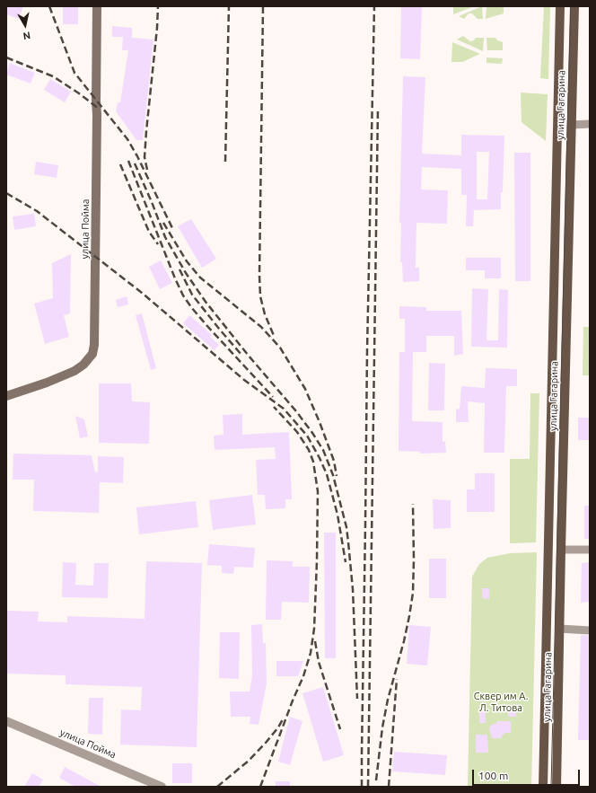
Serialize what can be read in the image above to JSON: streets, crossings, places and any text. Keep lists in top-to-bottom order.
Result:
{
  "streets": {
    "main road": ["улица Гагарина", "улица Пойма"]
  },
  "parks": ["Сквер им А. Л. Титова"],
  "scale_bar": "100 m",
  "north": "bottom"
}
